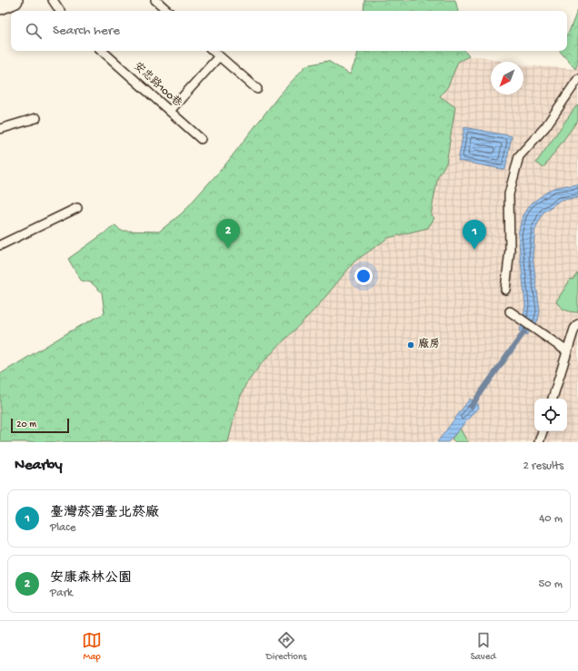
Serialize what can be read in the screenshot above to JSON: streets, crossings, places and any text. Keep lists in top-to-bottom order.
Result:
{
  "streets": {
    "lane": ["安忠路100巷"]
  },
  "places": ["廠房"],
  "scale_bar": "20 m",
  "north": "bottom left",
  "page": {
    "search": "Search here",
    "pins": ["2", "1"],
    "scale": "20 m",
    "heading": ["Nearby", "2 results"],
    "list": [
      {
        "mark": "1",
        "name": "臺灣菸酒臺北菸廠",
        "note": "Place",
        "value": "40 m"
      },
      {
        "mark": "2",
        "name": "安康森林公園",
        "note": "Park",
        "value": "50 m"
      }
    ],
    "nav": ["Map", "Directions", "Saved"]
  }
}
